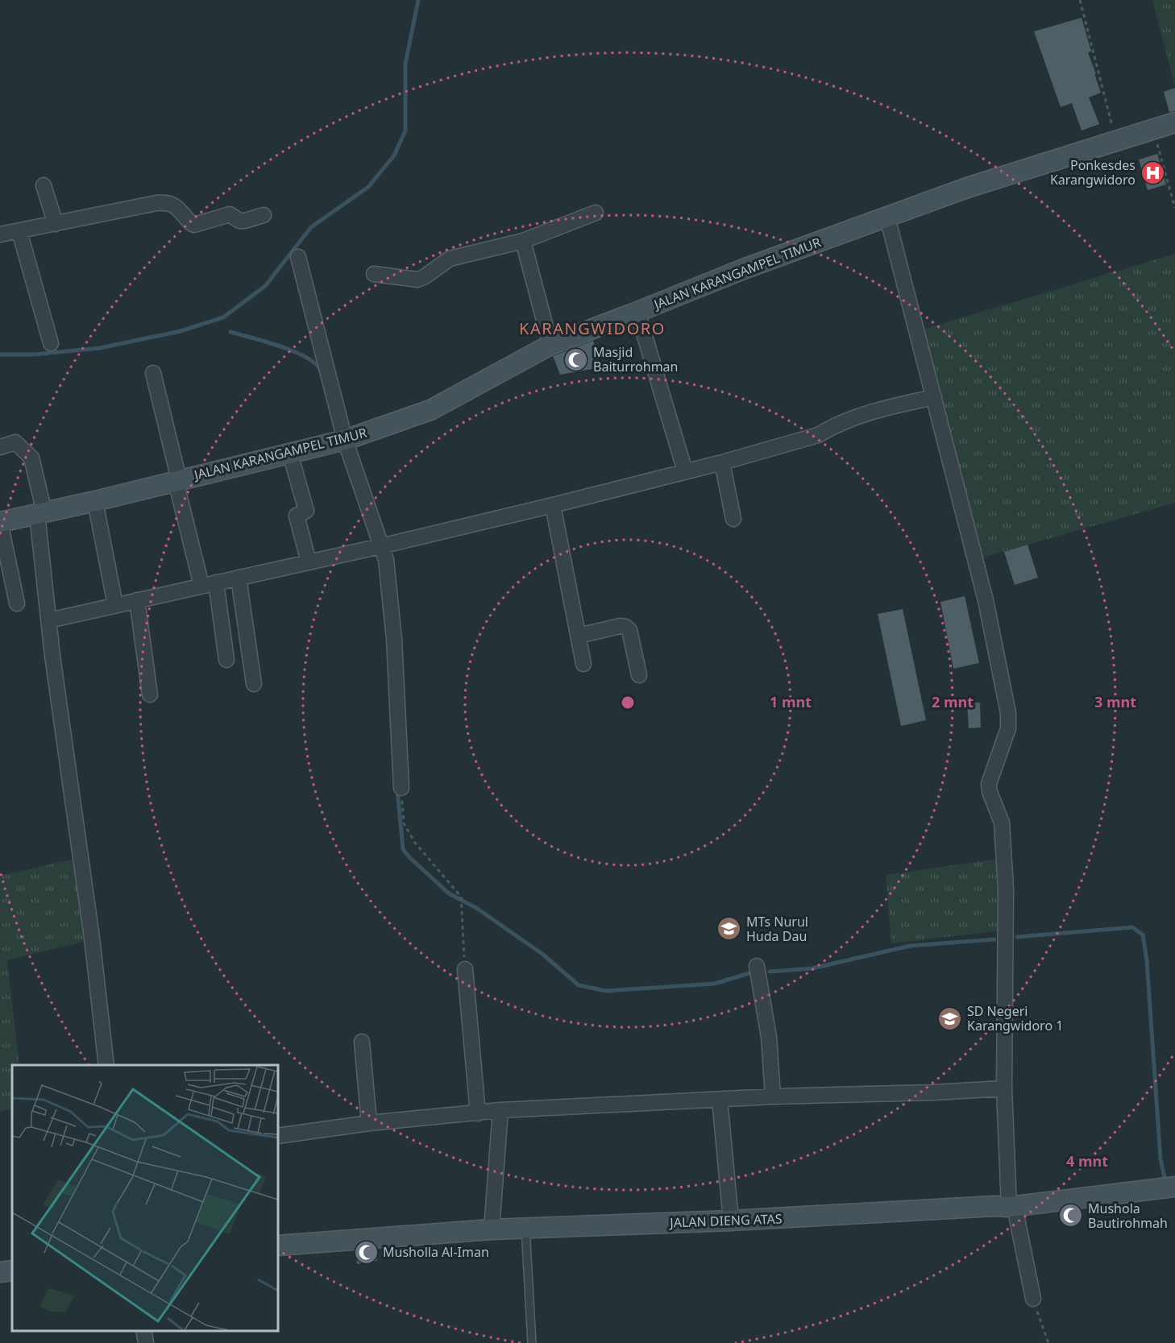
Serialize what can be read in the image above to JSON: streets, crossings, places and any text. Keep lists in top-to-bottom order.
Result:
{
  "streets": {
    "street": ["JALAN KARANGAMPEL TIMUR", "JALAN DIENG ATAS"]
  },
  "districts": ["KARANGWIDORO"],
  "places": {
    "hospital": ["Ponkesdes Karangwidoro"],
    "mosque": ["Masjid Baiturrohman", "Mushola Bautirohmah", "Musholla Al-Iman"],
    "school or university": ["MTs Nurul Huda Dau", "SD Negeri Karangwidoro 1"]
  },
  "rings": [
    "1 mnt",
    "2 mnt",
    "3 mnt",
    "4 mnt"
  ]
}
